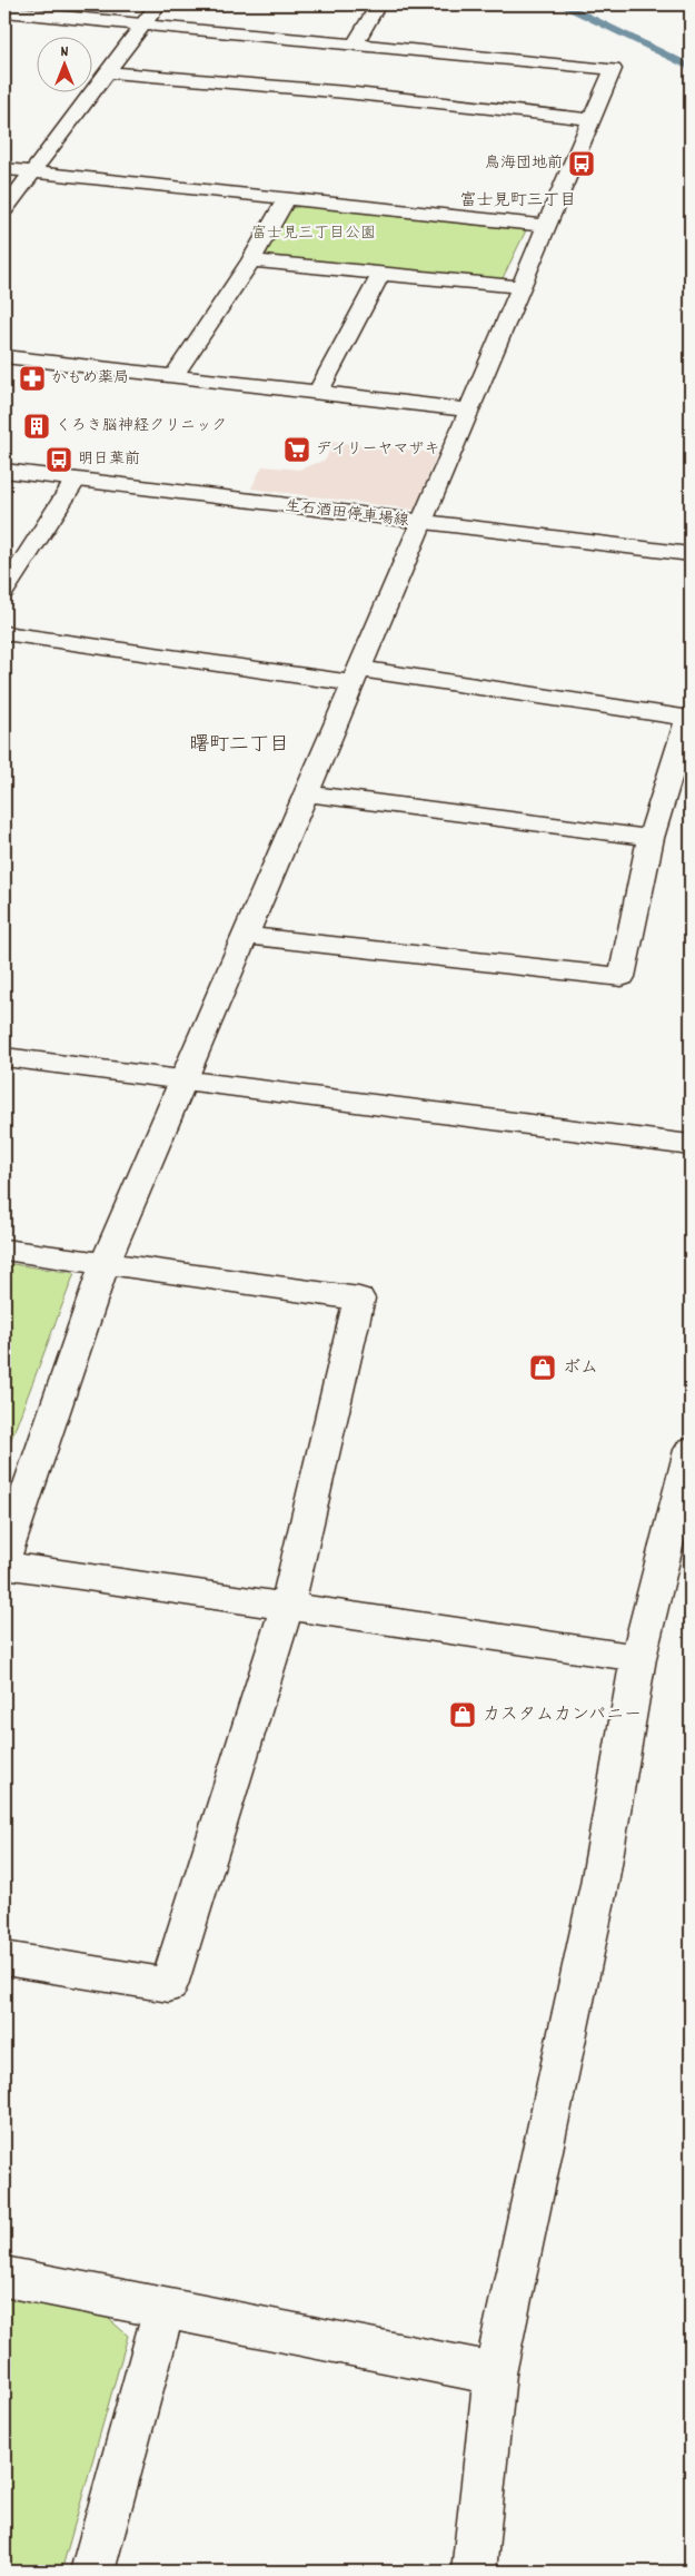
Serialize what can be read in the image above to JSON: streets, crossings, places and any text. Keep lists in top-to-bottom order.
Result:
{
  "streets": {
    "street": ["生石酒田停車場線"]
  },
  "districts": ["富士見町三丁目", "曙町二丁目"],
  "parks": ["富士見三丁目公園"],
  "places": {
    "bus stop": ["鳥海団地前", "明日葉前"],
    "pharmacy": ["かもめ薬局"],
    "building": ["くろき脳神経クリニック"],
    "supermarket": ["デイリーヤマザキ"],
    "shop": ["ボム", "カスタムカンパニー"]
  },
  "north": "top"
}
